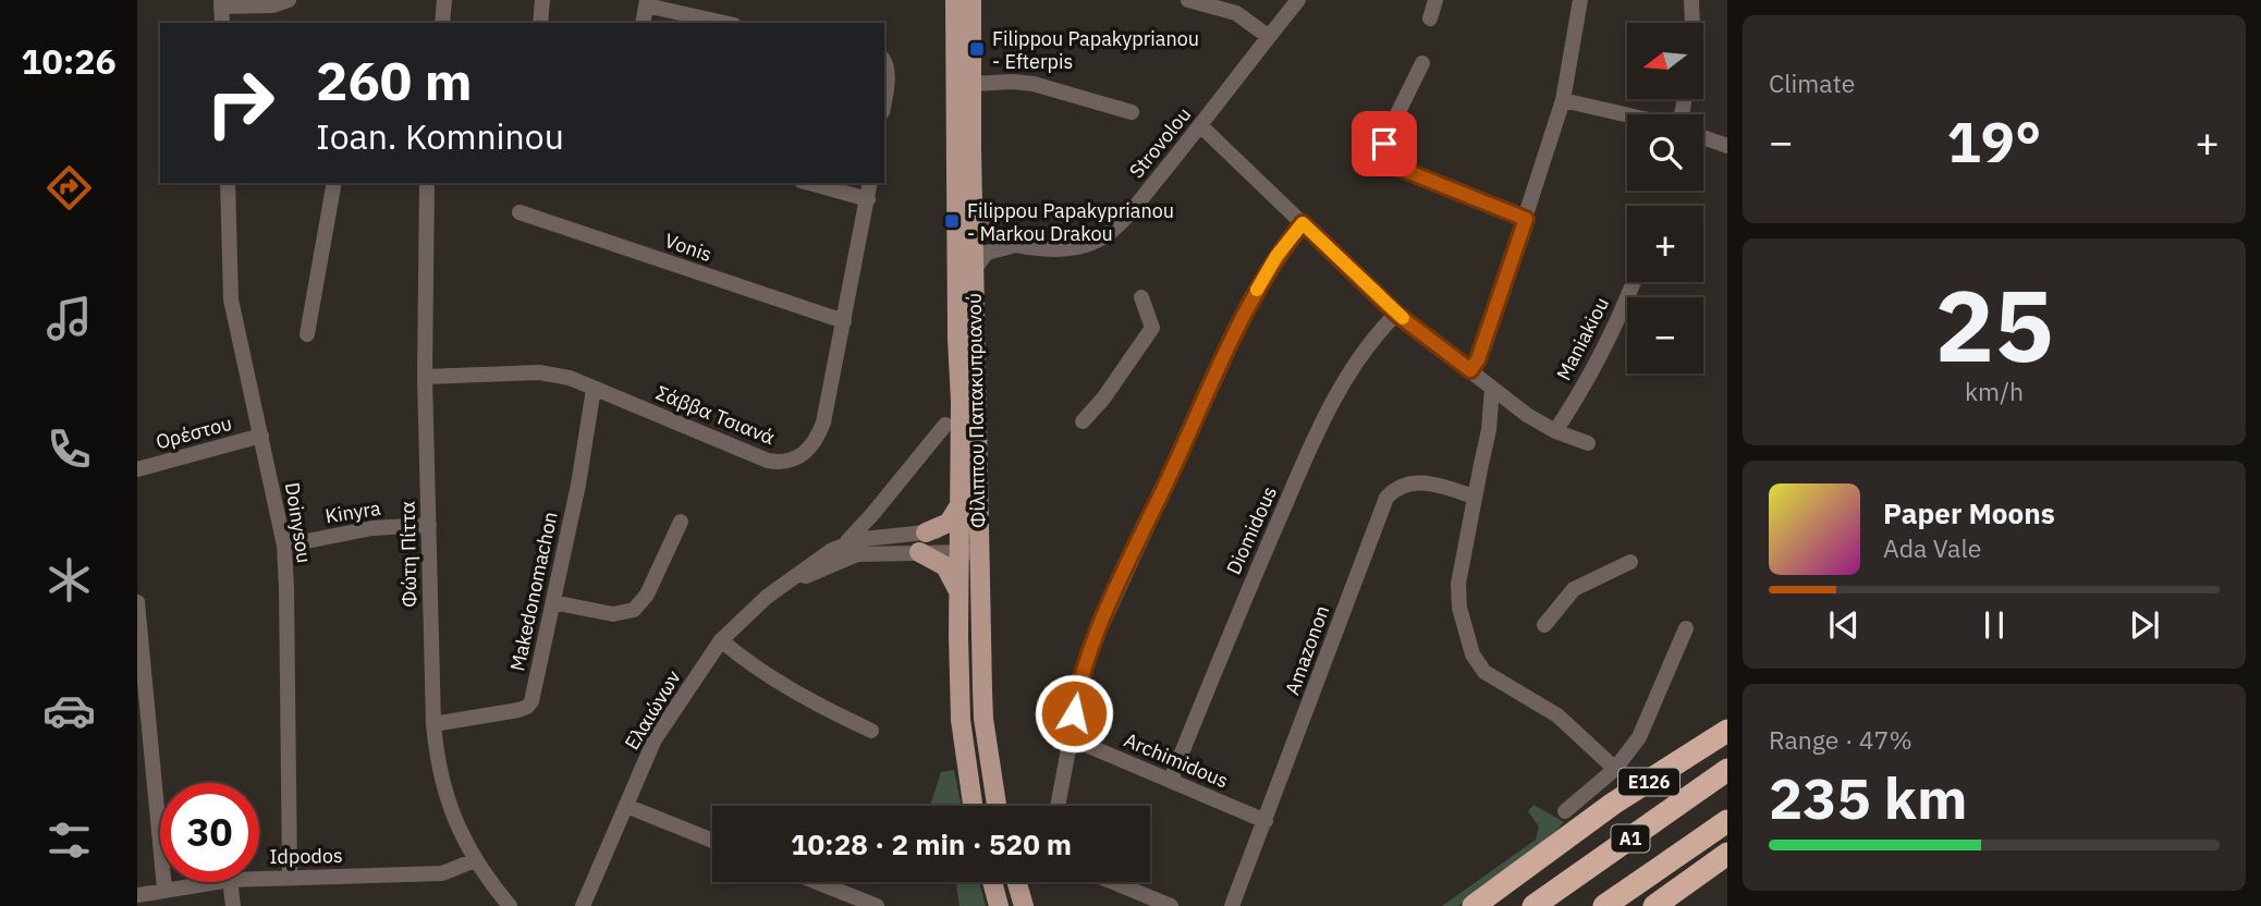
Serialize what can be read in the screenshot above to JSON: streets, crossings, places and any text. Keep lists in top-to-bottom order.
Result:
{
  "streets": {
    "highway": ["E126", "A1"],
    "main road": ["Φίλιππου Παπακυπριανού"],
    "street": [
      "Strovolou",
      "Vonis",
      "Maniakiou",
      "Σάββα Τσιανά",
      "Ορέστου",
      "Kinyra",
      "Doinysou",
      "Diomidous",
      "Φώτη Πίττα",
      "Makedonomachon",
      "Amazonon",
      "Ελαιώνων",
      "Archimidous",
      "Idpodos"
    ]
  },
  "crossings": [
    ["Strovolou", "Φίλιππου Παπακυπριανού"],
    ["Vonis", "Σάββα Τσιανά"],
    ["Φίλιππου Παπακυπριανού", "Ελαιώνων"],
    ["Σάββα Τσιανά", "Φώτη Πίττα"],
    ["Σάββα Τσιανά", "Makedonomachon"],
    ["Ορέστου", "Doinysou"],
    ["Kinyra", "Doinysou"],
    ["Kinyra", "Φώτη Πίττα"],
    ["Doinysou", "Idpodos"],
    ["Diomidous", "Archimidous"],
    ["Φώτη Πίττα", "Makedonomachon"],
    ["Φώτη Πίττα", "Idpodos"],
    ["Amazonon", "Archimidous"]
  ],
  "places": {
    "transit": ["Filippou Papakyprianou - Efterpis", "Filippou Papakyprianou - Markou Drakou"]
  },
  "north": "left",
  "page": {
    "tabs": "10:26",
    "tile": [
      "Climate",
      ["25", "km/h"],
      ["Range · 47%", "235 km"]
    ],
    "map_buttons": ["+", "−"],
    "turn": ["260 m", "Ioan. Komninou"],
    "heat": ["−", "19°", "+"],
    "song": ["Paper Moons", "Ada Vale"],
    "limit": "30",
    "trip": "10:28 · 2 min · 520 m"
  }
}
